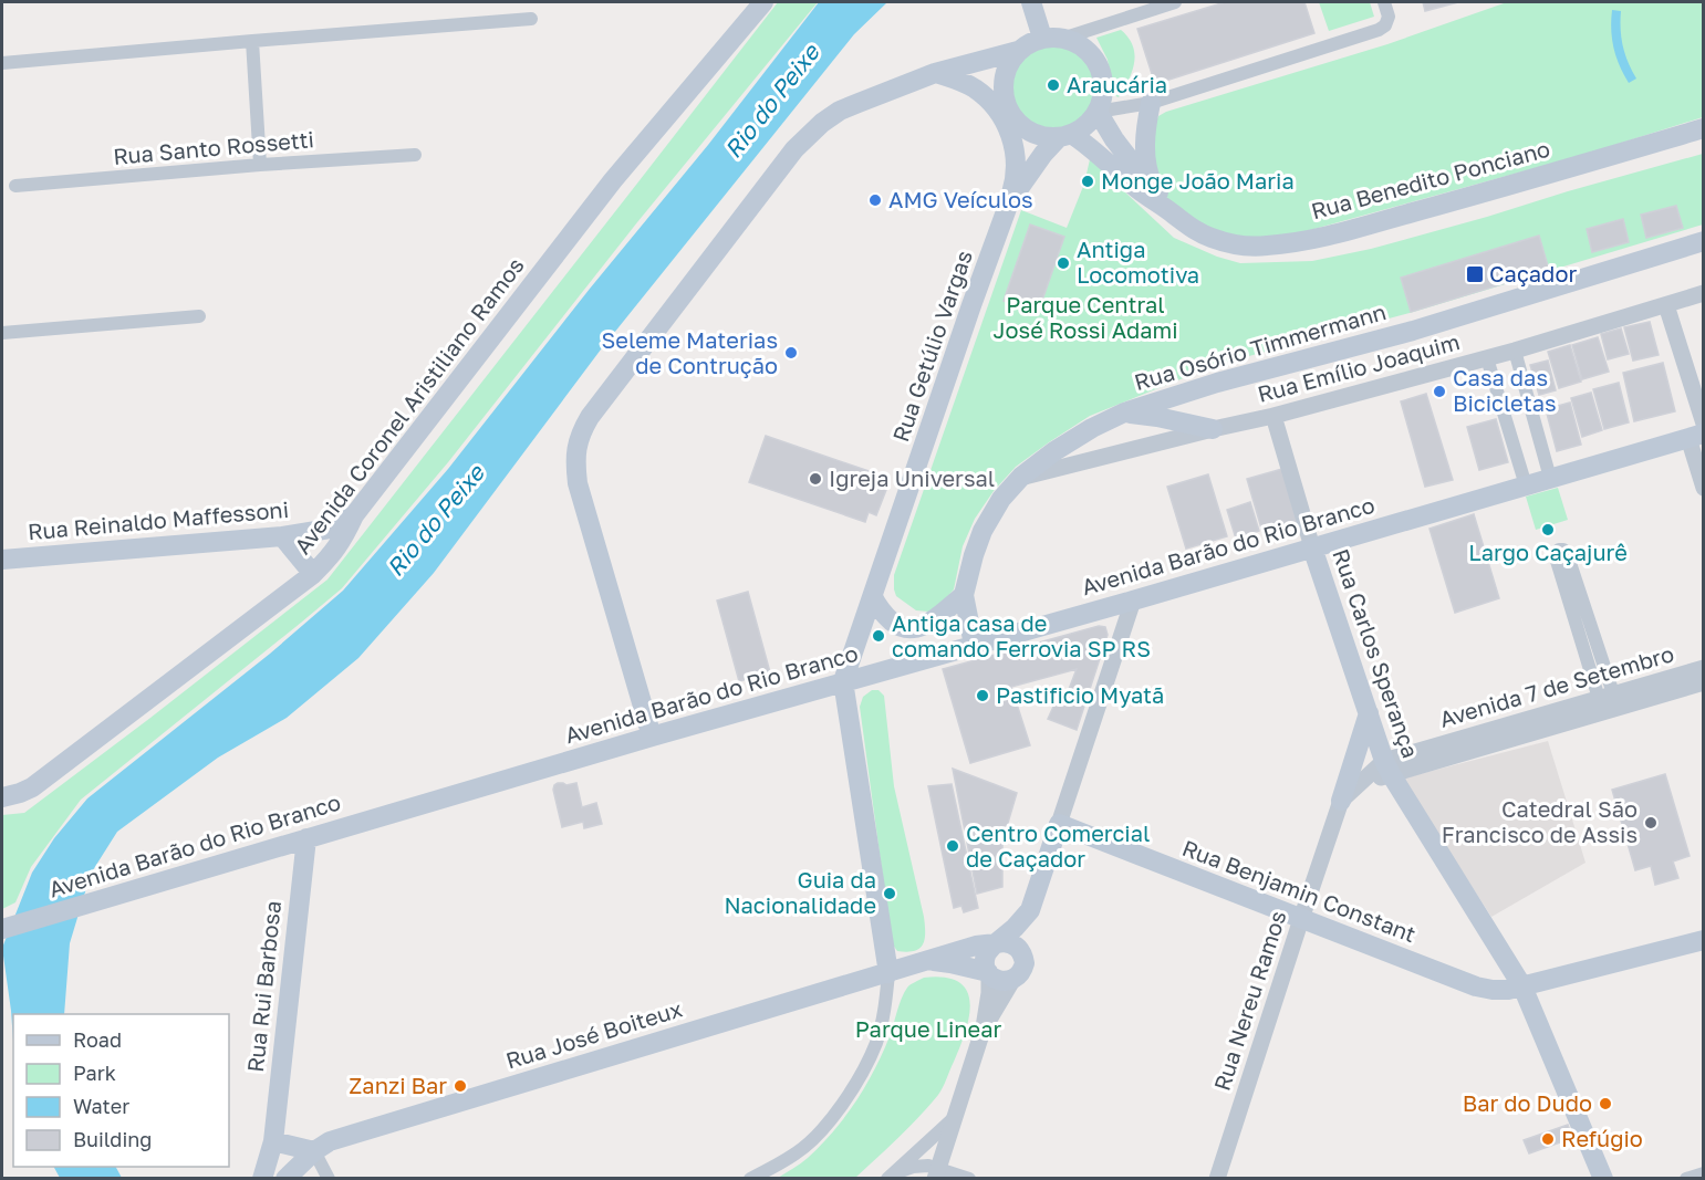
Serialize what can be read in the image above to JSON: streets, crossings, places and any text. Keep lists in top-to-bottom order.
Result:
{
  "streets": {
    "main road": [
      "Rua Benedito Ponciano",
      "Rua Getúlio Vargas",
      "Rua Osório Timmermann",
      "Avenida Coronel Aristiliano Ramos",
      "Rua Reinaldo Maffessoni",
      "Avenida Barão do Rio Branco",
      "Rua Carlos Sperança",
      "Rua Benjamin Constant",
      "Rua Rui Barbosa",
      "Rua José Boiteux"
    ],
    "street": [
      "Rua Santo Rossetti",
      "Rua Emílio Joaquim",
      "Avenida 7 de Setembro",
      "Rua Nereu Ramos"
    ]
  },
  "crossings": [
    ["Rua Benedito Ponciano", "Rua Getúlio Vargas"],
    ["Rua Getúlio Vargas", "Avenida Barão do Rio Branco"],
    ["Rua Getúlio Vargas", "Rua José Boiteux"],
    ["Rua Osório Timmermann", "Rua Emílio Joaquim"],
    ["Rua Osório Timmermann", "Avenida Barão do Rio Branco"],
    ["Rua Emílio Joaquim", "Rua Carlos Sperança"],
    ["Avenida Coronel Aristiliano Ramos", "Rua Reinaldo Maffessoni"],
    ["Avenida Barão do Rio Branco", "Rua Carlos Sperança"],
    ["Avenida Barão do Rio Branco", "Rua Rui Barbosa"],
    ["Rua Carlos Sperança", "Avenida 7 de Setembro"],
    ["Rua Carlos Sperança", "Rua Benjamin Constant"],
    ["Rua Carlos Sperança", "Rua Nereu Ramos"],
    ["Avenida 7 de Setembro", "Rua Nereu Ramos"],
    ["Rua Benjamin Constant", "Rua Nereu Ramos"]
  ],
  "water": ["Rio do Peixe"],
  "parks": ["Parque Central José Rossi Adami", "Parque Linear"],
  "places": {
    "other": [
      "Araucária",
      "Monge João Maria",
      "AMG Veículos",
      "Antiga Locomotiva",
      "Seleme Materias de Contrução",
      "Casa das Bicicletas",
      "Igreja Universal",
      "Largo Caçajurê",
      "Antiga casa de comando Ferrovia SP RS",
      "Pastificio Myatã",
      "Catedral São Francisco de Assis",
      "Centro Comercial de Caçador",
      "Guia da Nacionalidade",
      "Zanzi Bar",
      "Bar do Dudo",
      "Refúgio"
    ],
    "transit": ["Caçador"]
  },
  "legend": [
    "Road",
    "Park",
    "Water",
    "Building"
  ]
}
